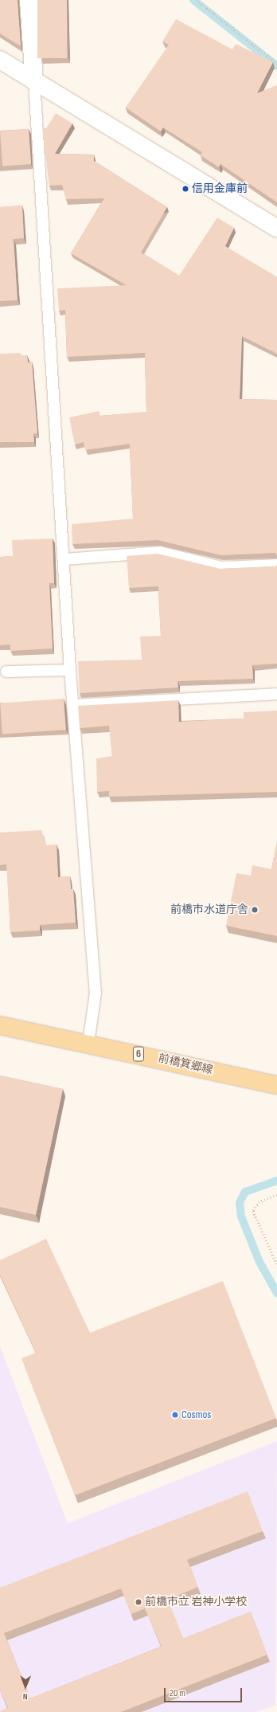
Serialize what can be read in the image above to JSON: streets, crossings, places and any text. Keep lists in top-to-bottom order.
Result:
{
  "streets": {
    "main road": ["6", "前橋箕郷線"]
  },
  "places": [
    "信用金庫前",
    "前橋市水道庁舎",
    "Cosmos",
    "前橋市立 岩神小学校"
  ],
  "scale_bar": "20 m",
  "north": "bottom"
}
